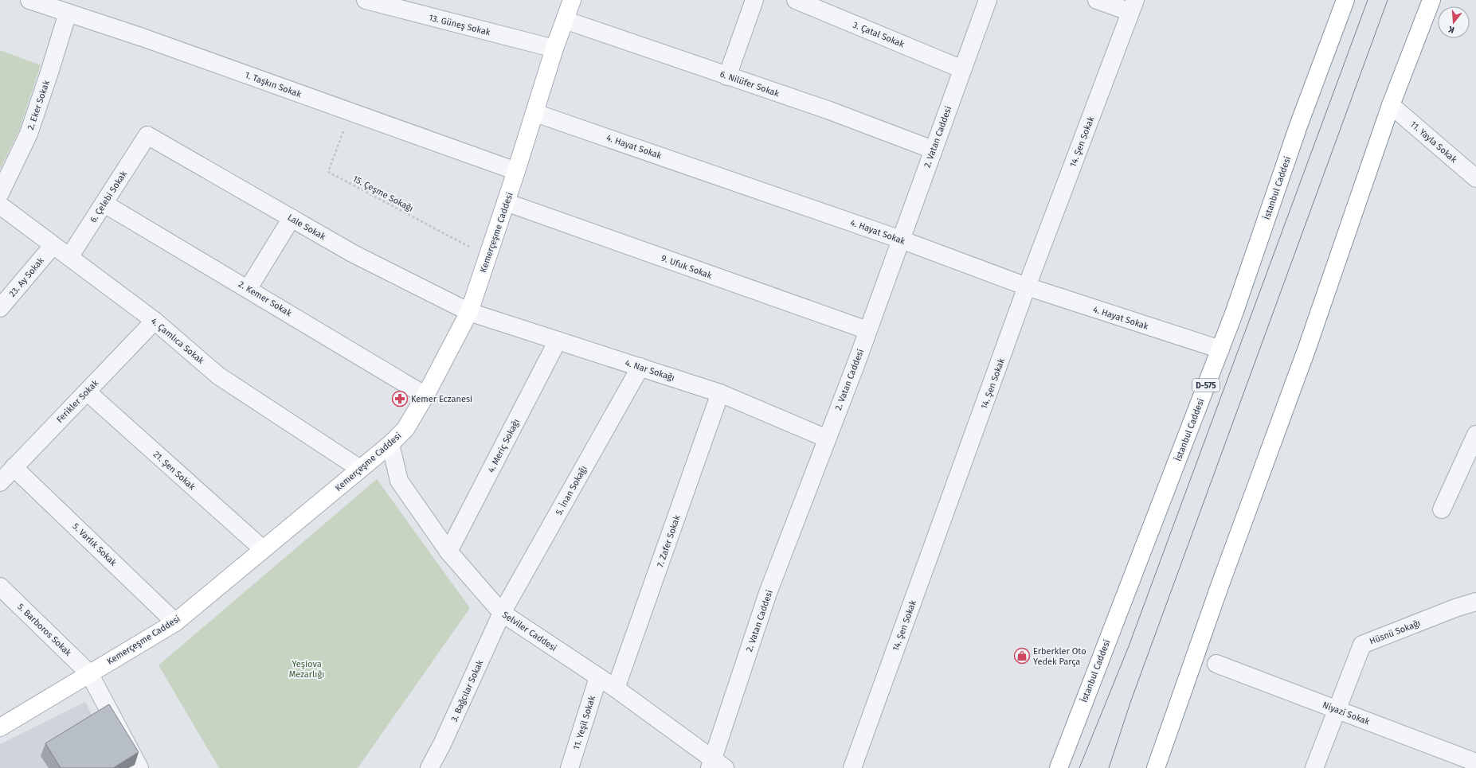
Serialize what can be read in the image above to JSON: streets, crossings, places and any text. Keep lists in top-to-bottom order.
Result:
{
  "streets": {
    "main road": ["İstanbul Caddesi", "Kemerçeşme Caddesi", "D-575"],
    "street": [
      "13. Güneş Sokak",
      "3. Çatal Sokak",
      "6. Nilüfer Sokak",
      "1. Taşkın Sokak",
      "2. Eker Sokak",
      "2. Vatan Caddesi",
      "14. Şen Sokak",
      "11. Yayla Sokak",
      "4. Hayat Sokak",
      "6. Çelebi Sokak",
      "Lale Sokak",
      "9. Ufuk Sokak",
      "23. Ay Sokak",
      "2. Kemer Sokak",
      "4. Çamlıca Sokak",
      "4. Nar Sokağı",
      "Ferikler Sokak",
      "4. Meriç Sokağı",
      "21. Şen Sokak",
      "5. İnan Sokağı",
      "7. Zafer Sokak",
      "5. Varlık Sokak",
      "5. Barboros Sokak",
      "Selviler Caddesi",
      "Hüsnü Sokağı",
      "3. Bağcılar Sokak",
      "Niyazi Sokak",
      "11. Yeşil Sokak"
    ],
    "path": ["15. Çeşme Sokağı"]
  },
  "crossings": [
    ["13. Güneş Sokak", "Kemerçeşme Caddesi"],
    ["3. Çatal Sokak", "2. Vatan Caddesi"],
    ["6. Nilüfer Sokak", "2. Vatan Caddesi"],
    ["6. Nilüfer Sokak", "Kemerçeşme Caddesi"],
    ["1. Taşkın Sokak", "2. Eker Sokak"],
    ["1. Taşkın Sokak", "15. Çeşme Sokağı"],
    ["1. Taşkın Sokak", "Kemerçeşme Caddesi"],
    ["2. Vatan Caddesi", "4. Hayat Sokak"],
    ["2. Vatan Caddesi", "9. Ufuk Sokak"],
    ["2. Vatan Caddesi", "4. Nar Sokağı"],
    ["2. Vatan Caddesi", "Selviler Caddesi"],
    ["14. Şen Sokak", "4. Hayat Sokak"],
    ["4. Hayat Sokak", "İstanbul Caddesi"],
    ["4. Hayat Sokak", "Kemerçeşme Caddesi"],
    ["15. Çeşme Sokağı", "Kemerçeşme Caddesi"],
    ["6. Çelebi Sokak", "Lale Sokak"],
    ["6. Çelebi Sokak", "2. Kemer Sokak"],
    ["6. Çelebi Sokak", "4. Çamlıca Sokak"],
    ["Lale Sokak", "Kemerçeşme Caddesi"],
    ["Lale Sokak", "4. Nar Sokağı"],
    ["Kemerçeşme Caddesi", "9. Ufuk Sokak"],
    ["Kemerçeşme Caddesi", "2. Kemer Sokak"],
    ["Kemerçeşme Caddesi", "4. Çamlıca Sokak"],
    ["Kemerçeşme Caddesi", "4. Nar Sokağı"],
    ["Kemerçeşme Caddesi", "21. Şen Sokak"],
    ["Kemerçeşme Caddesi", "5. Varlık Sokak"],
    ["Kemerçeşme Caddesi", "5. Barboros Sokak"],
    ["Kemerçeşme Caddesi", "Selviler Caddesi"],
    ["23. Ay Sokak", "4. Çamlıca Sokak"],
    ["4. Çamlıca Sokak", "Ferikler Sokak"],
    ["4. Nar Sokağı", "4. Meriç Sokağı"],
    ["4. Nar Sokağı", "5. İnan Sokağı"],
    ["4. Nar Sokağı", "7. Zafer Sokak"],
    ["Ferikler Sokak", "21. Şen Sokak"],
    ["Ferikler Sokak", "5. Varlık Sokak"],
    ["4. Meriç Sokağı", "Selviler Caddesi"],
    ["5. İnan Sokağı", "Selviler Caddesi"],
    ["5. İnan Sokağı", "3. Bağcılar Sokak"],
    ["7. Zafer Sokak", "Selviler Caddesi"],
    ["Selviler Caddesi", "3. Bağcılar Sokak"],
    ["Selviler Caddesi", "11. Yeşil Sokak"],
    ["Hüsnü Sokağı", "Niyazi Sokak"]
  ],
  "parks": ["Yeşiova Mezarlığı"],
  "places": {
    "pharmacy": ["Kemer Eczanesi"],
    "shop": ["Erberkler Oto Yedek Parça"]
  },
  "north": "bottom"
}
